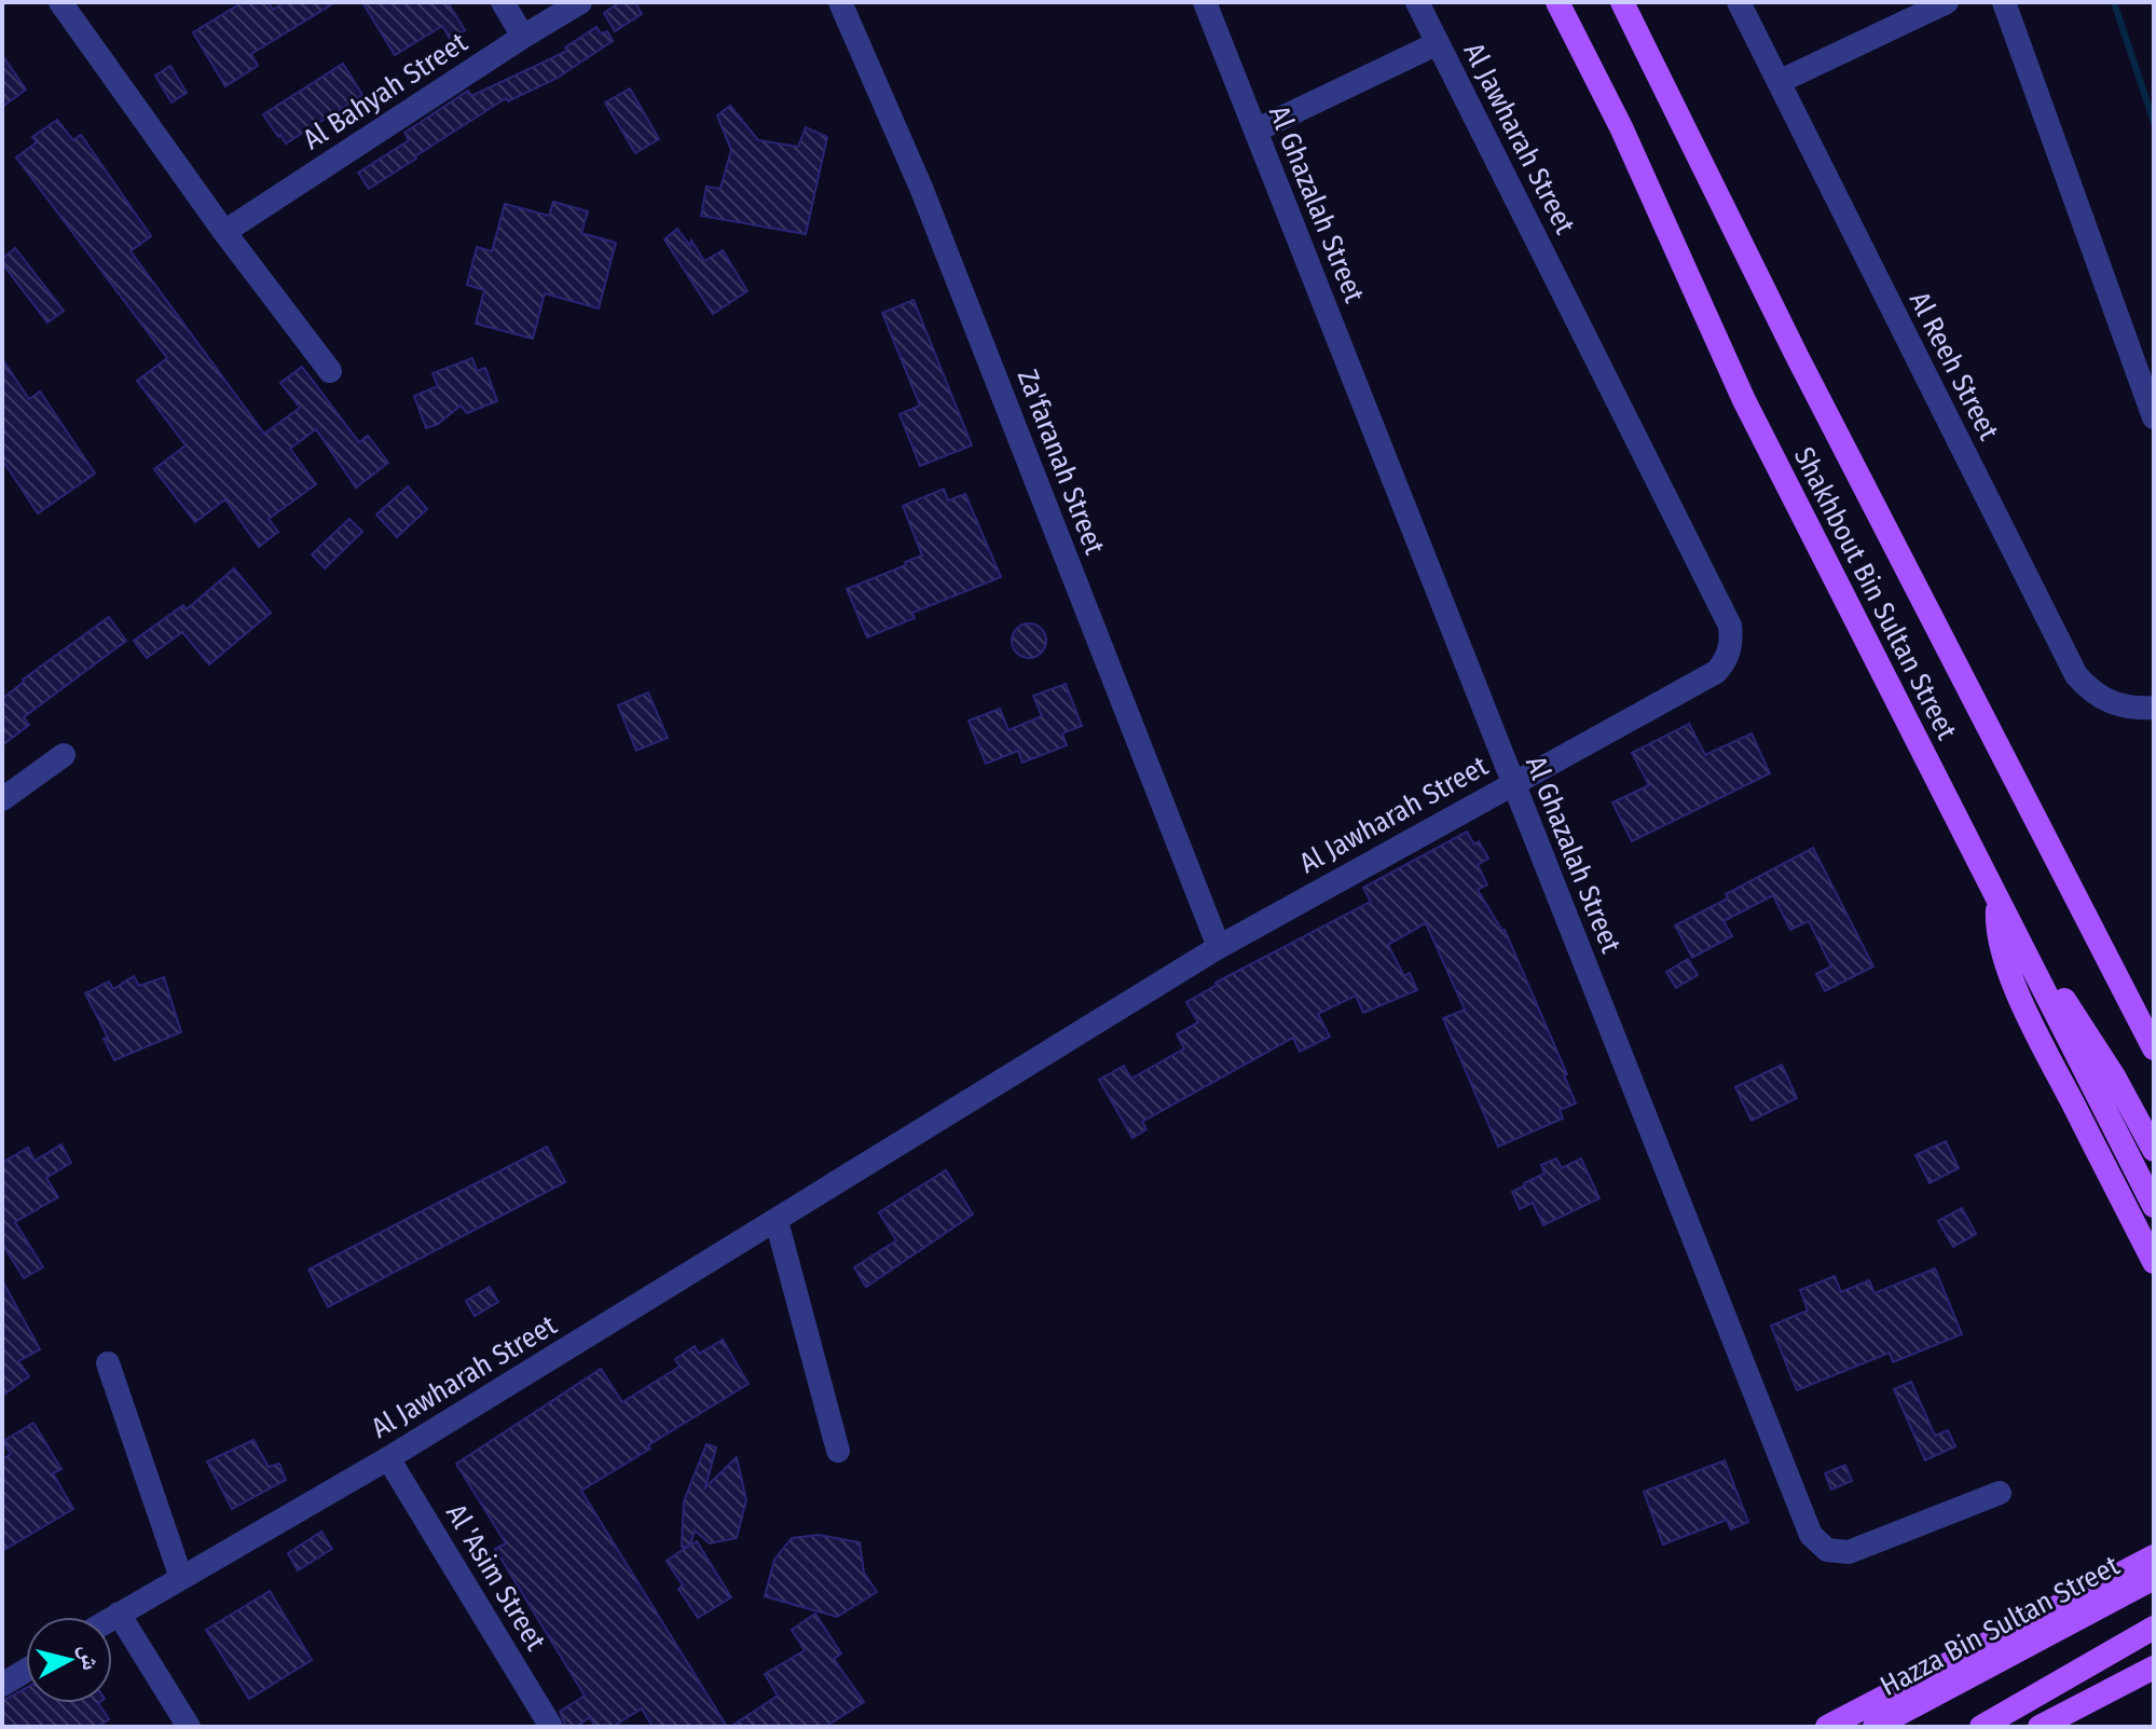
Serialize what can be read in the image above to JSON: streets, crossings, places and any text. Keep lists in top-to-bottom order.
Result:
{
  "streets": {
    "main road": ["Shakhbout Bin Sultan Street", "Hazza Bin Sultan Street"],
    "street": [
      "Al Bahyah Street",
      "Al Jawharah Street",
      "Al Ghazalah Street",
      "Al Reeh Street",
      "Za'faranah Street",
      "Al 'Asim Street"
    ]
  },
  "crossings": [
    ["Al Jawharah Street", "Al Ghazalah Street"],
    ["Al Jawharah Street", "Za'faranah Street"],
    ["Al Jawharah Street", "Al 'Asim Street"]
  ],
  "north": "right"
}
